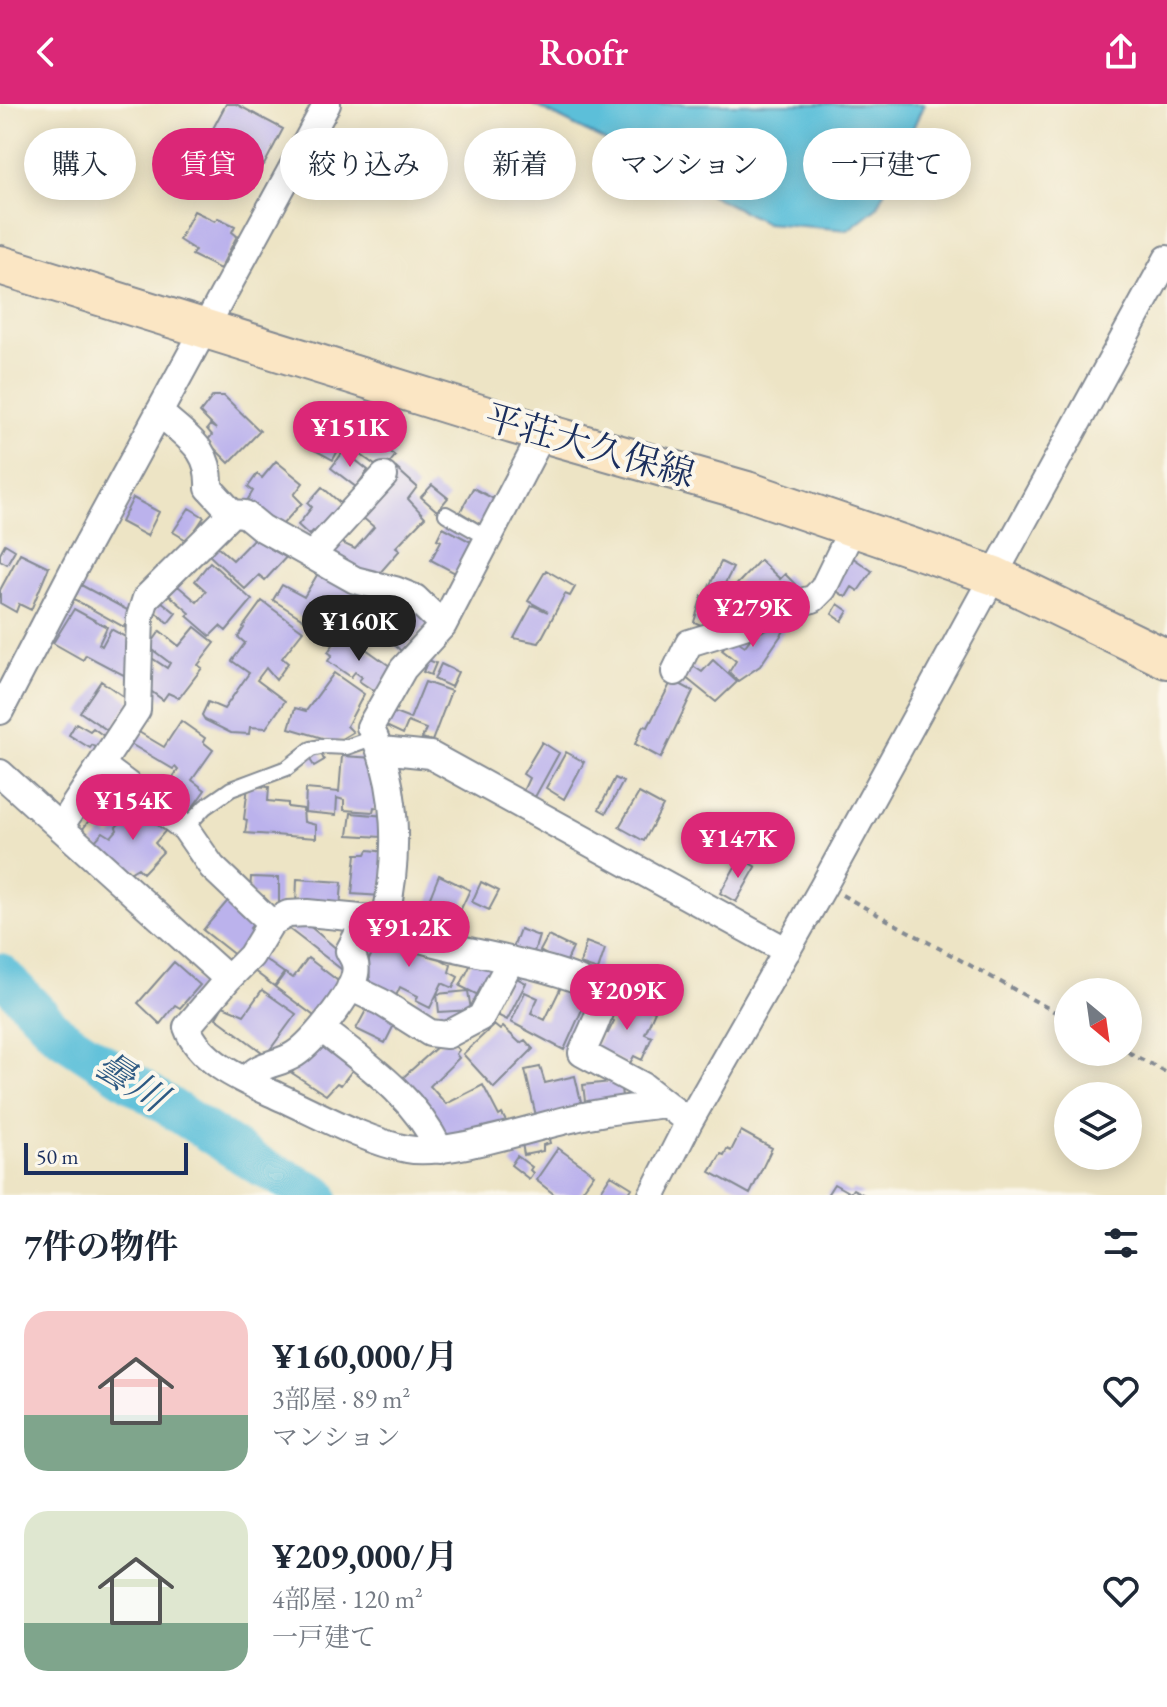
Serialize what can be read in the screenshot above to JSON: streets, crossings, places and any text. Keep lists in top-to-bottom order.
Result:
{
  "streets": {
    "main road": ["平荘大久保線"]
  },
  "water": ["曇川"],
  "scale_bar": "50 m",
  "north": "bottom right",
  "page": {
    "header": "Roofr",
    "chip": [
      "購入",
      "賃貸",
      "絞り込み",
      "新着",
      "マンション",
      "一戸建て"
    ],
    "price": [
      "¥151K",
      "¥279K",
      "¥160K",
      "¥154K",
      "¥147K",
      "¥91.2K",
      "¥209K"
    ],
    "scale": "50 m",
    "heading": "7件の物件",
    "list": [
      {
        "name": "¥160,000/月",
        "note": "3部屋 · 89 m² · マンション"
      },
      {
        "name": "¥209,000/月",
        "note": "4部屋 · 120 m² · 一戸建て"
      }
    ]
  }
}
